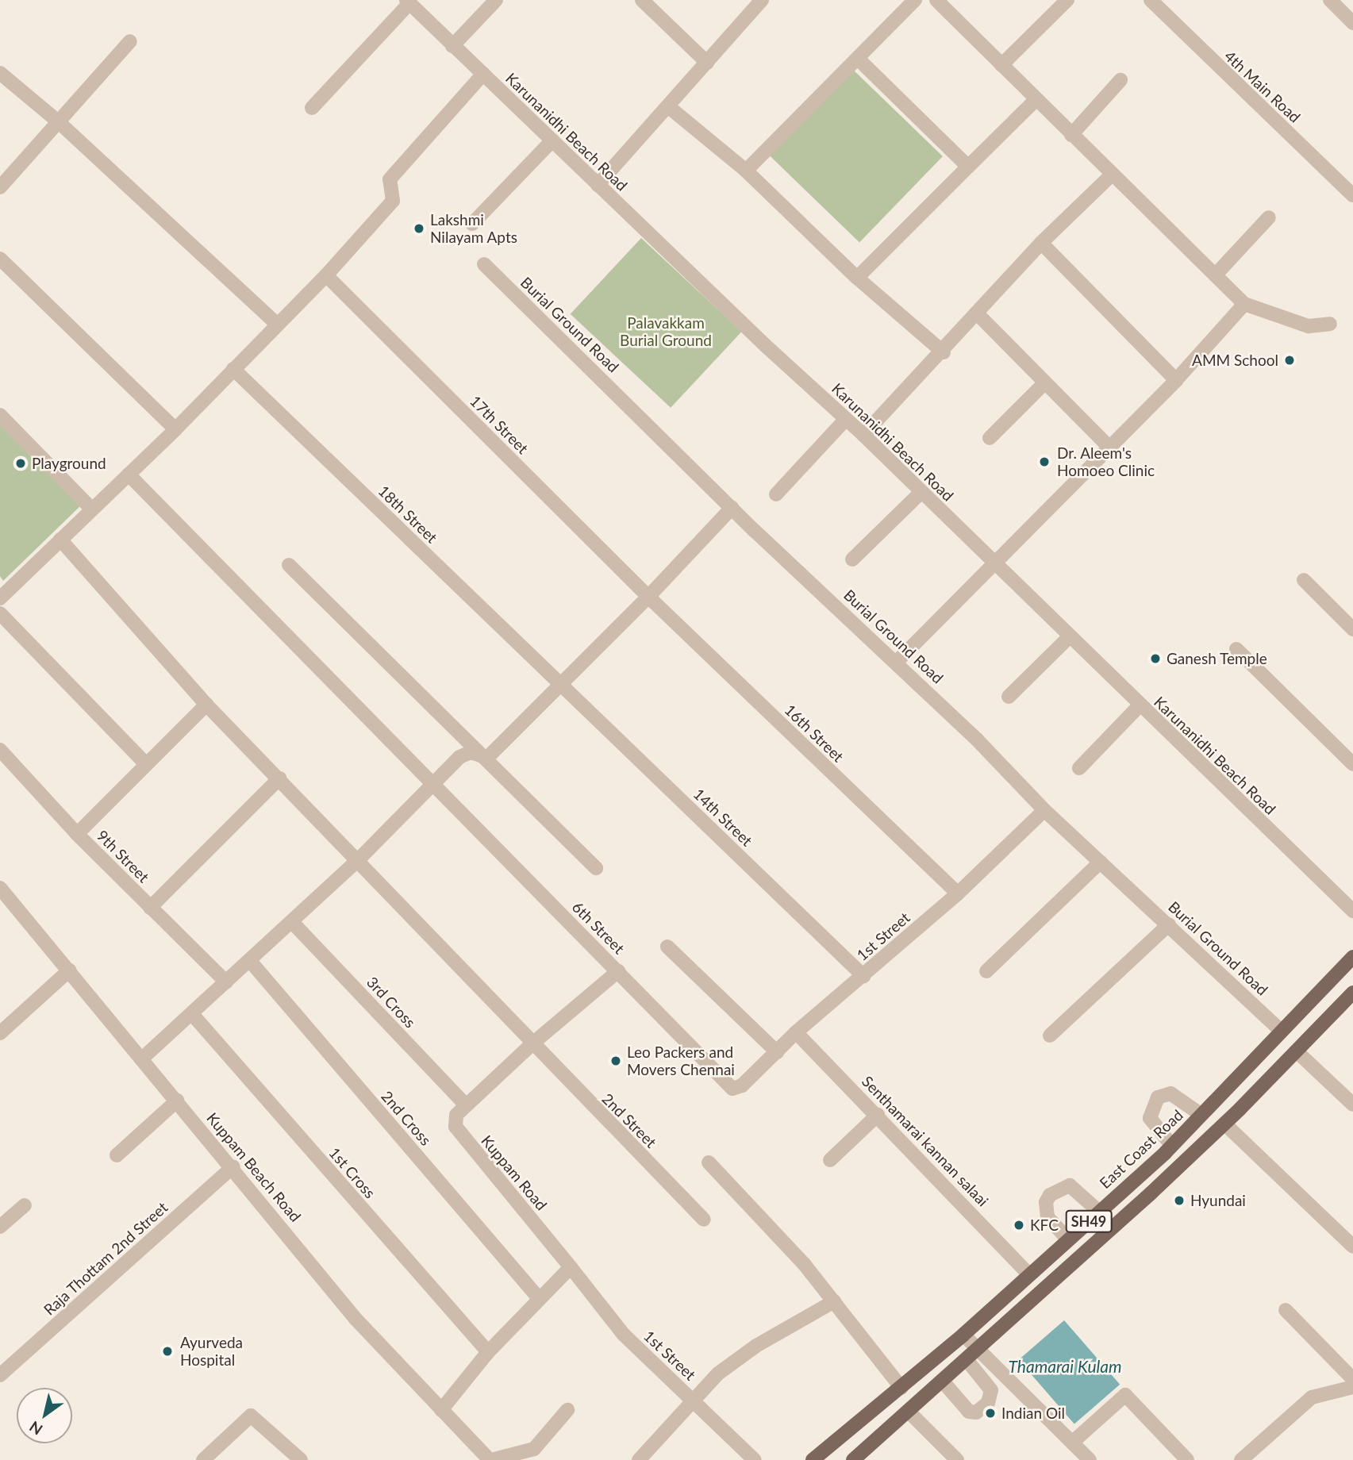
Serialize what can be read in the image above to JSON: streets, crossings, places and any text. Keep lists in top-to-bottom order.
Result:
{
  "streets": {
    "main road": ["East Coast Road", "SH49"],
    "street": [
      "4th Main Road",
      "Karunanidhi Beach Road",
      "Burial Ground Road",
      "17th Street",
      "18th Street",
      "16th Street",
      "14th Street",
      "9th Street",
      "6th Street",
      "1st Street",
      "3rd Cross",
      "2nd Cross",
      "2nd Street",
      "Senthamarai kannan salaai",
      "Kuppam Beach Road",
      "1st Cross",
      "Kuppam Road",
      "Raja Thottam 2nd Street"
    ]
  },
  "crossings": [
    ["Burial Ground Road", "1st Street"],
    ["Burial Ground Road", "East Coast Road"],
    ["17th Street", "16th Street"],
    ["18th Street", "14th Street"],
    ["16th Street", "1st Street"],
    ["14th Street", "1st Street"],
    ["6th Street", "1st Street"],
    ["6th Street", "Kuppam Road"],
    ["1st Street", "Senthamarai kannan salaai"],
    ["1st Street", "Kuppam Road"],
    ["3rd Cross", "Kuppam Road"],
    ["2nd Street", "Kuppam Road"],
    ["Senthamarai kannan salaai", "East Coast Road"],
    ["Kuppam Beach Road", "Raja Thottam 2nd Street"]
  ],
  "water": ["Thamarai Kulam"],
  "parks": ["Palavakkam Burial Ground"],
  "places": [
    "Lakshmi Nilayam Apts",
    "AMM School",
    "Dr. Aleem's Homoeo Clinic",
    "Playground",
    "Ganesh Temple",
    "Leo Packers and Movers Chennai",
    "Hyundai",
    "KFC",
    "Ayurveda Hospital",
    "Indian Oil"
  ],
  "north": "bottom left"
}
